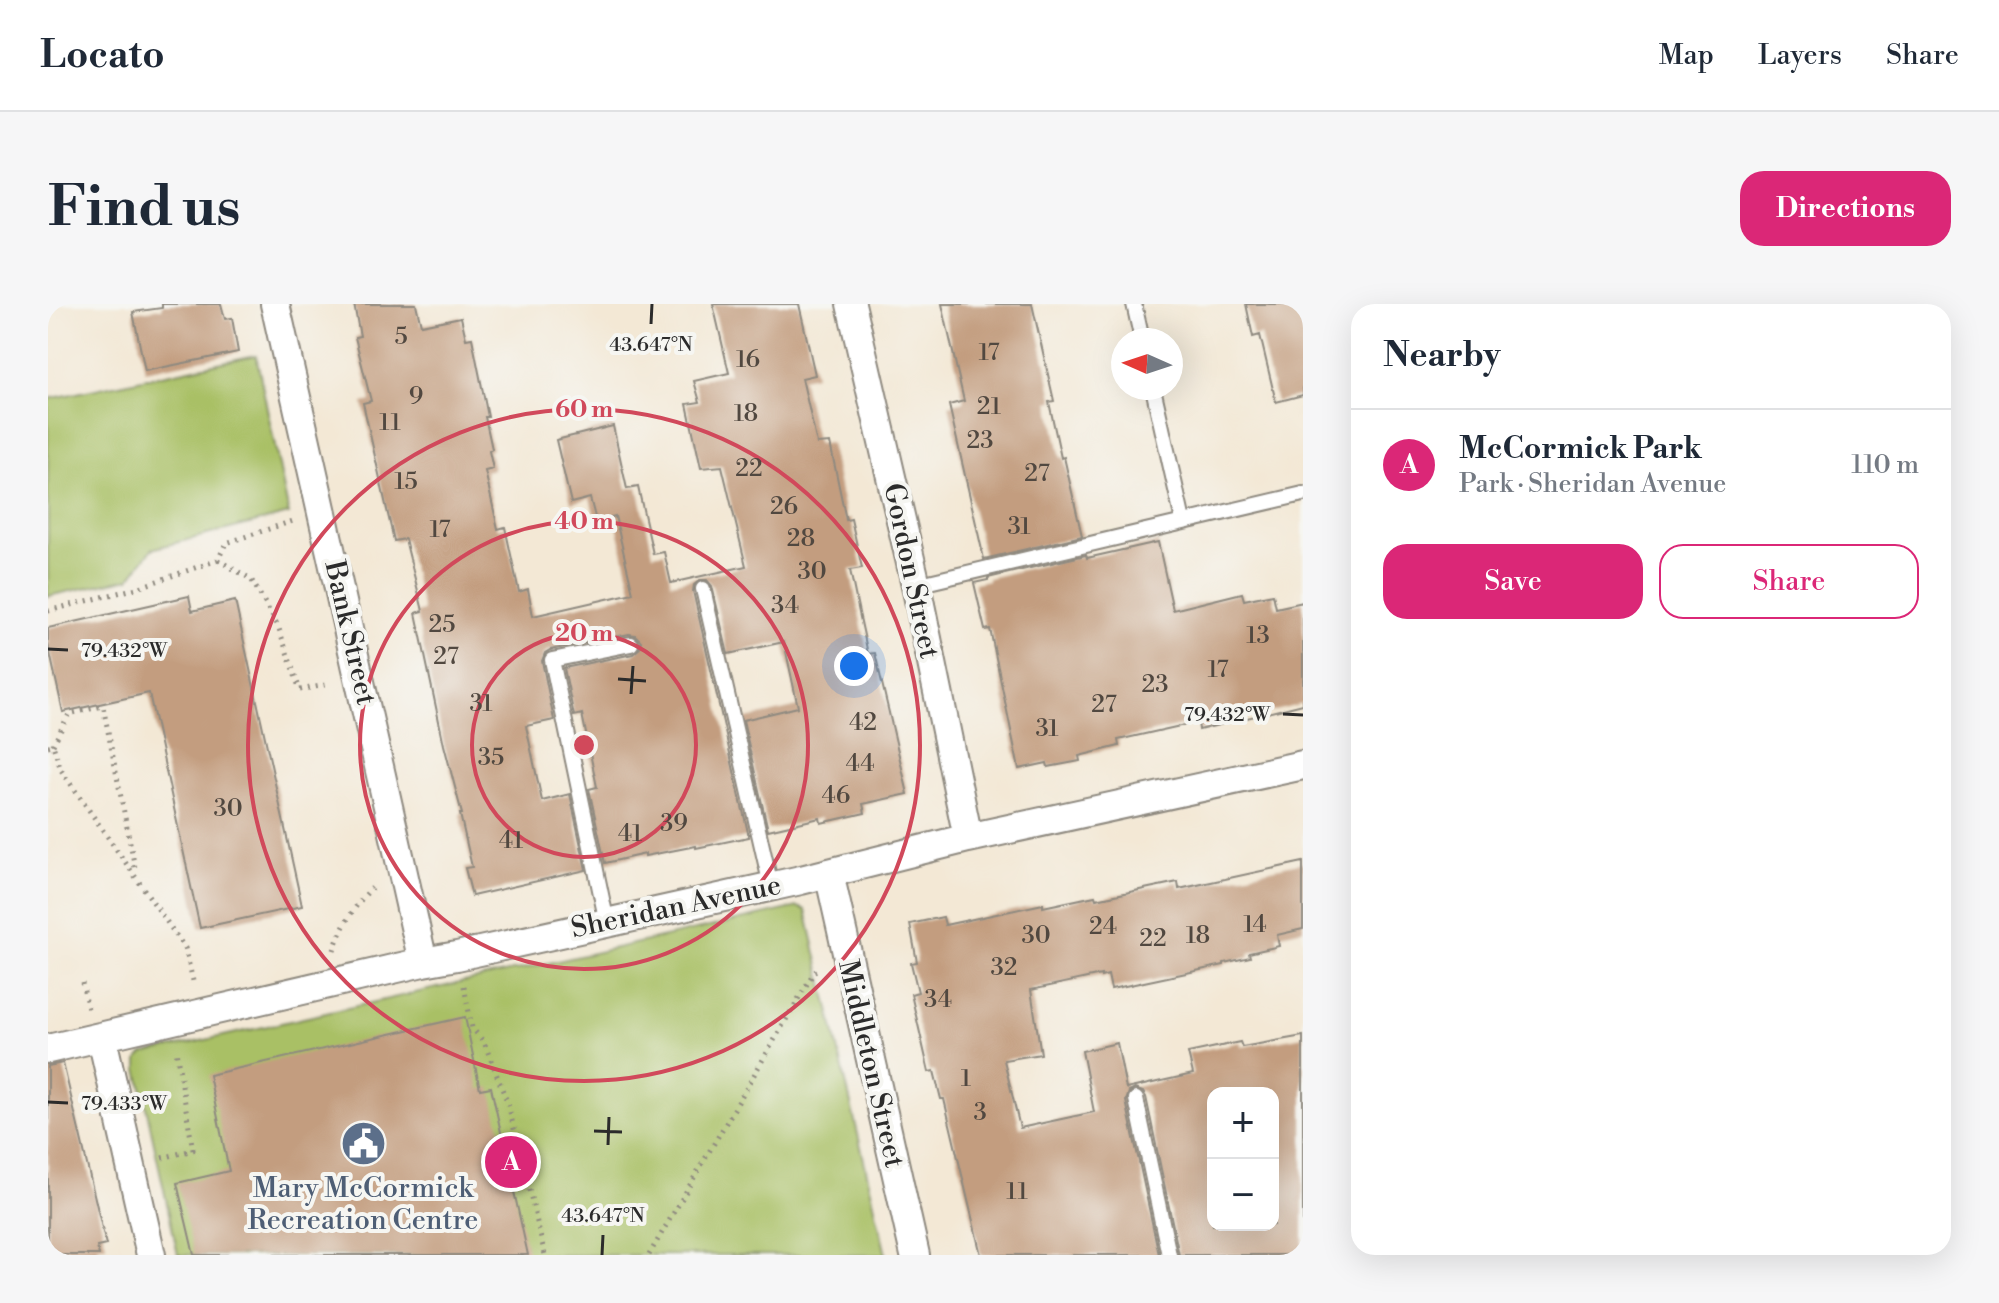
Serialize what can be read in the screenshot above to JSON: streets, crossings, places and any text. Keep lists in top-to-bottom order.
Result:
{
  "streets": {
    "street": [
      "Gordon Street",
      "Bank Street",
      "Sheridan Avenue",
      "Middleton Street"
    ]
  },
  "crossings": [
    ["Gordon Street", "Sheridan Avenue"],
    ["Bank Street", "Sheridan Avenue"],
    ["Sheridan Avenue", "Middleton Street"]
  ],
  "places": {
    "public building": ["Mary McCormick Recreation Centre"]
  },
  "house_numbers": [
    "5",
    "17",
    "16",
    "9",
    "21",
    "18",
    "11",
    "23",
    "22",
    "27",
    "15",
    "26",
    "31",
    "17",
    "28",
    "30",
    "34",
    "25",
    "13",
    "27",
    "17",
    "23",
    "31",
    "27",
    "42",
    "31",
    "35",
    "44",
    "46",
    "30",
    "39",
    "41",
    "41",
    "14",
    "24",
    "30",
    "18",
    "22",
    "32",
    "34",
    "1",
    "3",
    "11"
  ],
  "north": "left",
  "page": {
    "header": "Locato",
    "nav": ["Map", "Layers", "Share"],
    "buttons": [
      "Directions",
      ["Save", "Share"]
    ],
    "title": "Find us",
    "heading": "Nearby",
    "list": [
      {
        "mark": "A",
        "name": "McCormick Park",
        "note": "Park · Sheridan Avenue",
        "value": "110 m"
      }
    ],
    "map_buttons": ["+", "−"],
    "pins": "A"
  },
  "coordinates": ["43.647°N", "79.432°W", "79.433°W"],
  "rings": ["60 m", "40 m", "20 m"]
}
